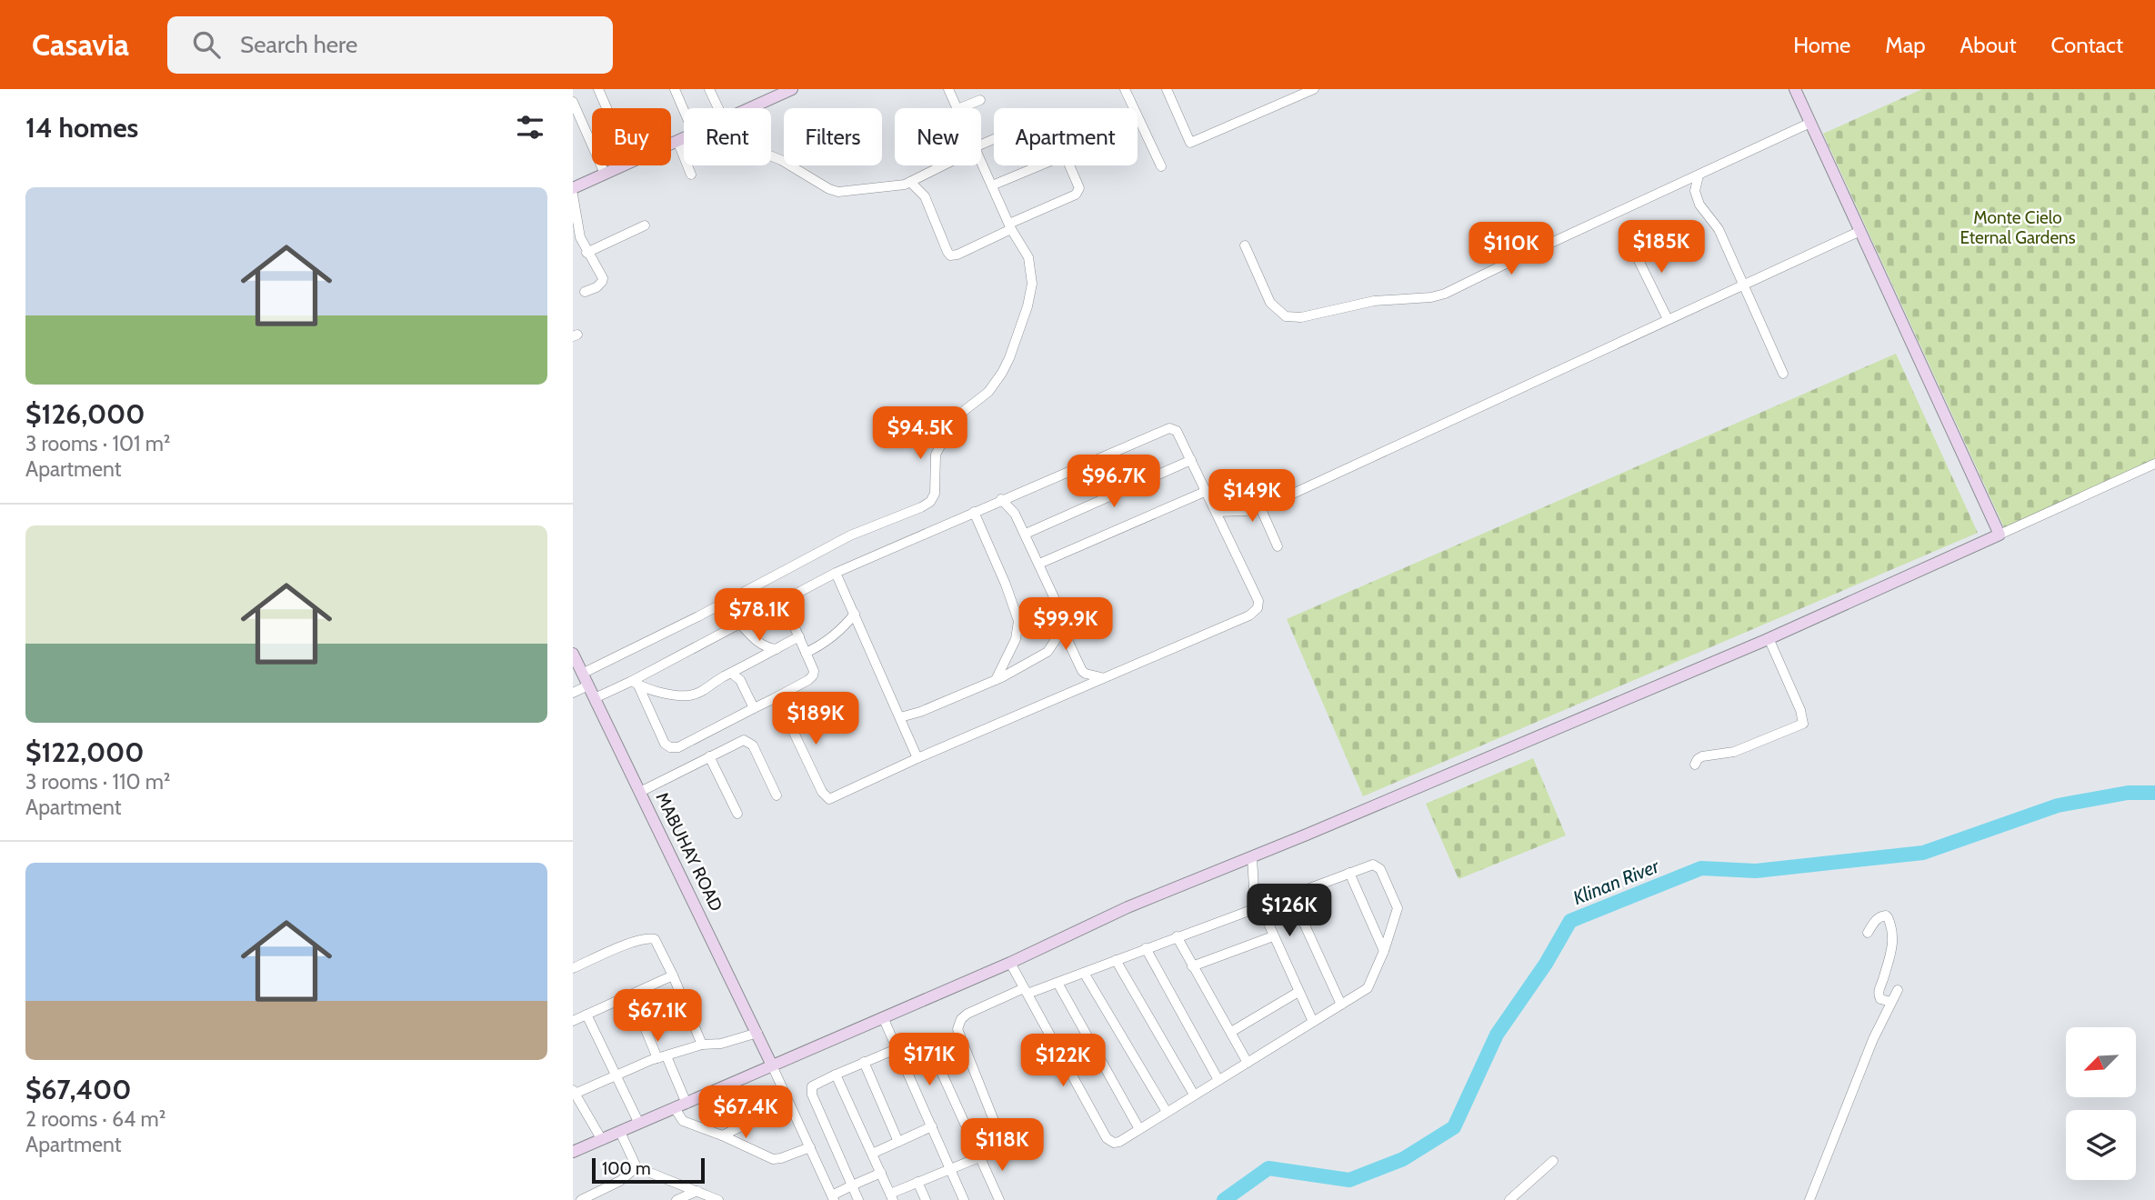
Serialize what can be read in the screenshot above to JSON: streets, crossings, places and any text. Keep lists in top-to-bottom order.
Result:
{
  "streets": {
    "street": ["MABUHAY ROAD"]
  },
  "water": ["Klinan River"],
  "parks": ["Monte Cielo Eternal Gardens"],
  "scale_bar": "100 m",
  "north": "bottom left",
  "page": {
    "header": "Casavia",
    "search": "Search here",
    "nav": [
      "Home",
      "Map",
      "About",
      "Contact"
    ],
    "heading": "14 homes",
    "chip": [
      "Buy",
      "Rent",
      "Filters",
      "New",
      "Apartment"
    ],
    "list": [
      {
        "name": "$126,000",
        "note": "3 rooms · 101 m² · Apartment"
      },
      {
        "name": "$122,000",
        "note": "3 rooms · 110 m² · Apartment"
      },
      {
        "name": "$67,400",
        "note": "2 rooms · 64 m² · Apartment"
      }
    ],
    "price": [
      "$185K",
      "$110K",
      "$94.5K",
      "$96.7K",
      "$149K",
      "$78.1K",
      "$99.9K",
      "$189K",
      "$126K",
      "$67.1K",
      "$171K",
      "$122K",
      "$67.4K",
      "$118K"
    ],
    "scale": "100 m"
  }
}
